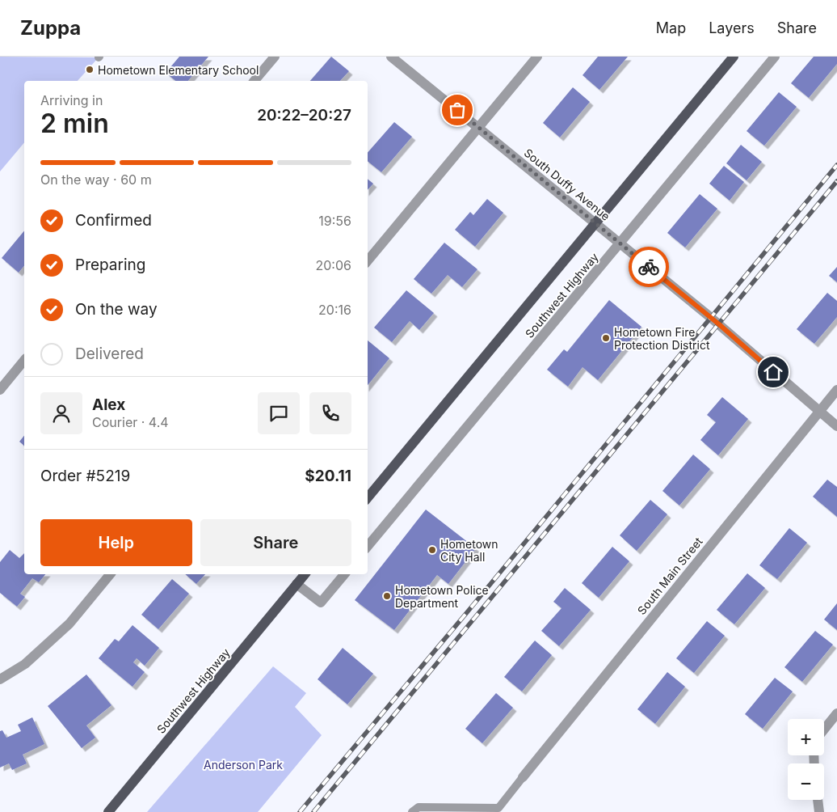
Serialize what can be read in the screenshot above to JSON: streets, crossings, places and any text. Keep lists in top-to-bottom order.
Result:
{
  "streets": {
    "main road": ["Southwest Highway"],
    "street": ["South Duffy Avenue", "South Main Street"]
  },
  "crossings": [
    ["South Duffy Avenue", "Southwest Highway"],
    ["South Duffy Avenue", "South Main Street"]
  ],
  "parks": ["Anderson Park"],
  "places": [
    "Hometown Elementary School",
    "Hometown Fire Protection District",
    "Hometown City Hall",
    "Hometown Police Department"
  ],
  "page": {
    "header": "Zuppa",
    "nav": ["Map", "Layers", "Share"],
    "heading": ["2 min", "Arriving in", "20:22–20:27"],
    "panel": [
      "Alex",
      "Courier · 4.4",
      "Order #5219",
      "$20.11"
    ],
    "bar": "On the way · 60 m",
    "list": [
      ["Confirmed", "19:56"],
      ["Preparing", "20:06"],
      ["On the way", "20:16"],
      "Delivered"
    ],
    "buttons": ["Help", "Share"],
    "map_buttons": ["+", "−"]
  }
}
